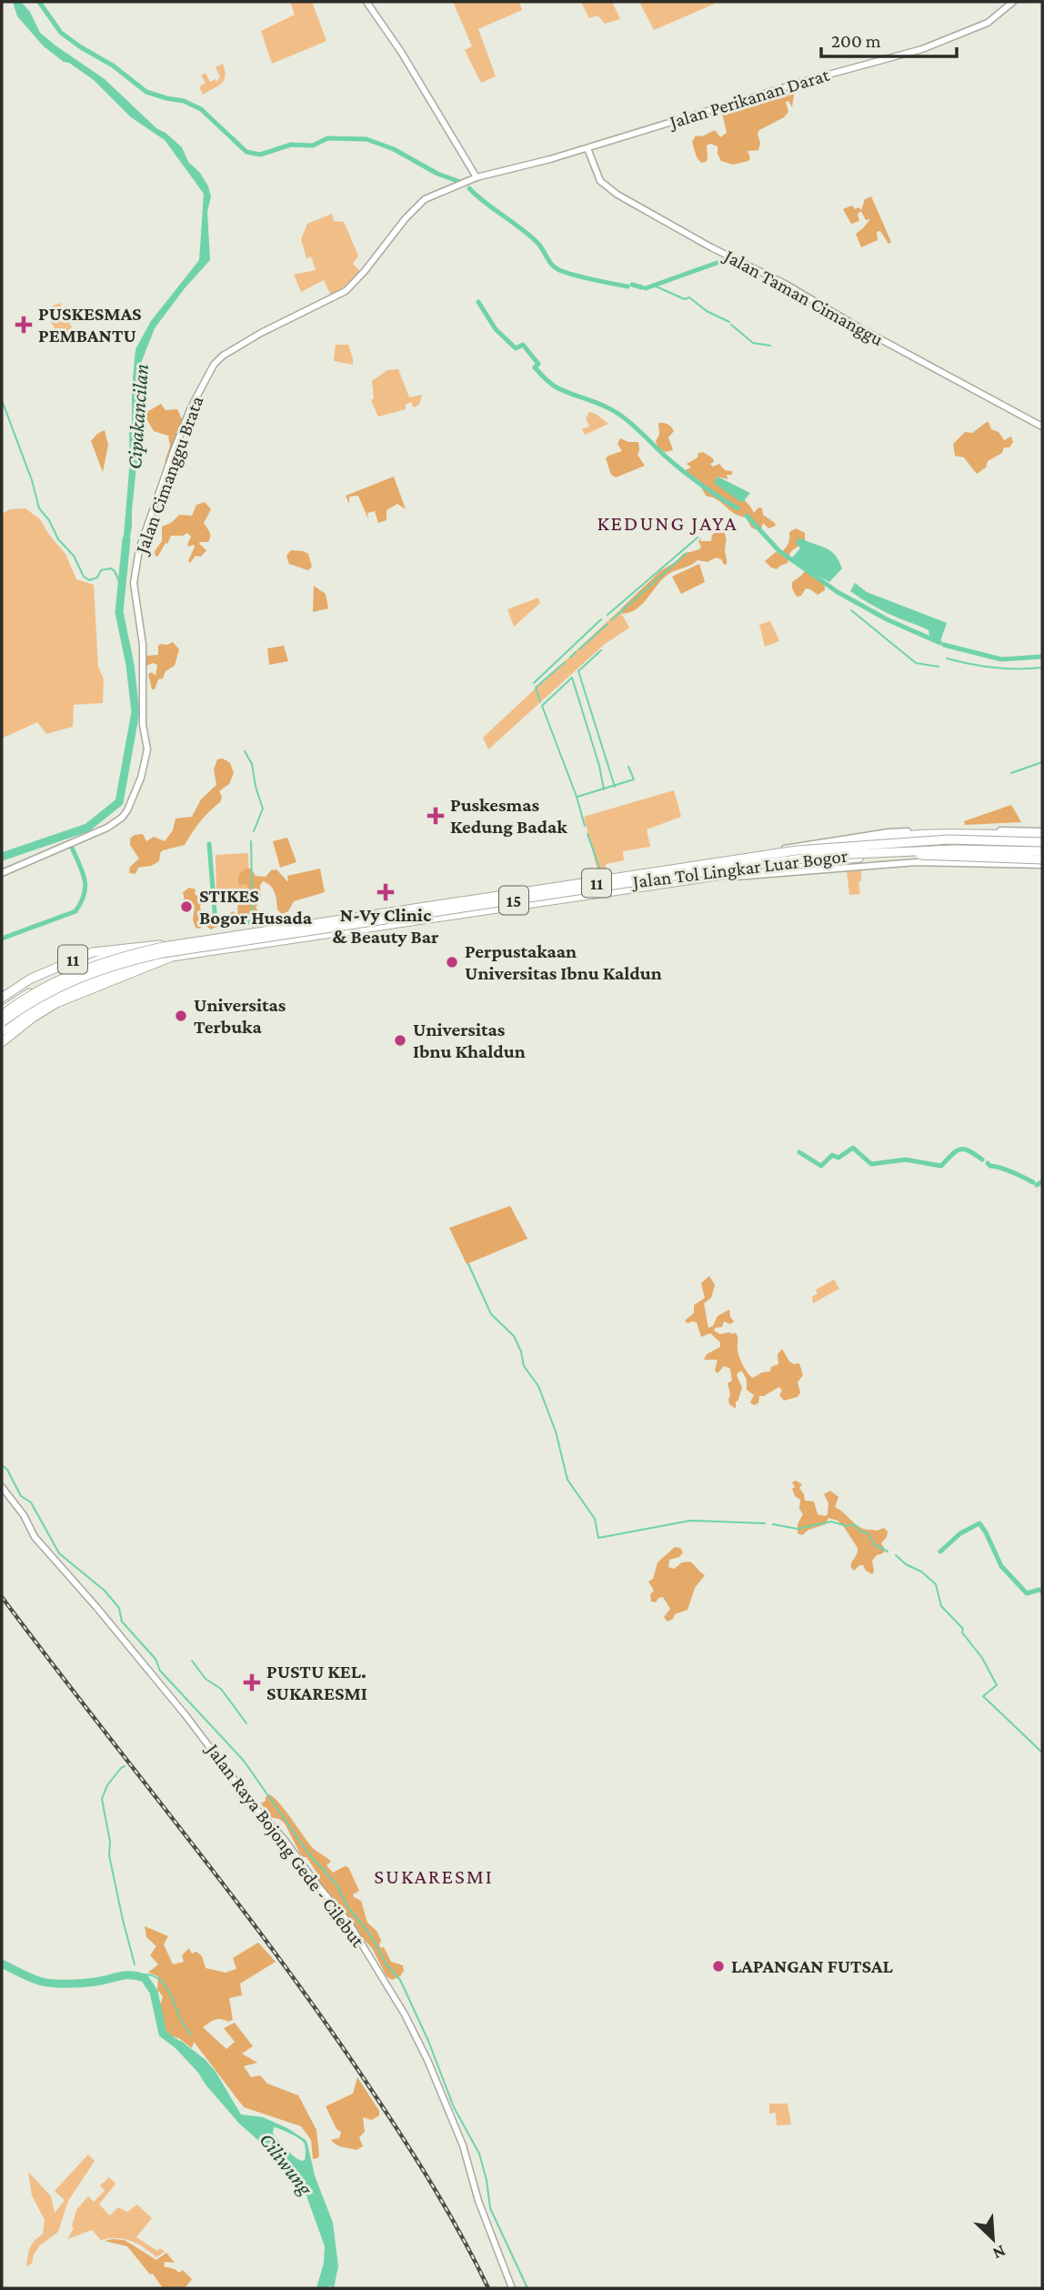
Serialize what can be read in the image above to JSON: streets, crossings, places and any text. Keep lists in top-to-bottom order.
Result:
{
  "streets": {
    "highway": ["Jalan Tol Lingkar Luar Bogor", "11", "15"],
    "street": [
      "Jalan Perikanan Darat",
      "Jalan Taman Cimanggu",
      "Jalan Cimanggu Brata",
      "Jalan Raya Bojong Gede - Cilebut"
    ]
  },
  "crossings": [
    ["Jalan Perikanan Darat", "Jalan Taman Cimanggu"],
    ["Jalan Perikanan Darat", "Jalan Cimanggu Brata"],
    ["Jalan Tol Lingkar Luar Bogor", "11"]
  ],
  "districts": ["KEDUNG JAYA", "SUKARESMI"],
  "water": ["Cipakancilan", "Ciliwung"],
  "places": {
    "health": [
      "PUSKESMAS PEMBANTU",
      "Puskesmas Kedung Badak",
      "N-Vy Clinic & Beauty Bar",
      "PUSTU KEL. SUKARESMI"
    ],
    "other": [
      "STIKES Bogor Husada",
      "Perpustakaan Universitas Ibnu Kaldun",
      "Universitas Terbuka",
      "Universitas Ibnu Khaldun",
      "LAPANGAN FUTSAL"
    ]
  },
  "scale_bar": "200 m",
  "north": "bottom right"
}
